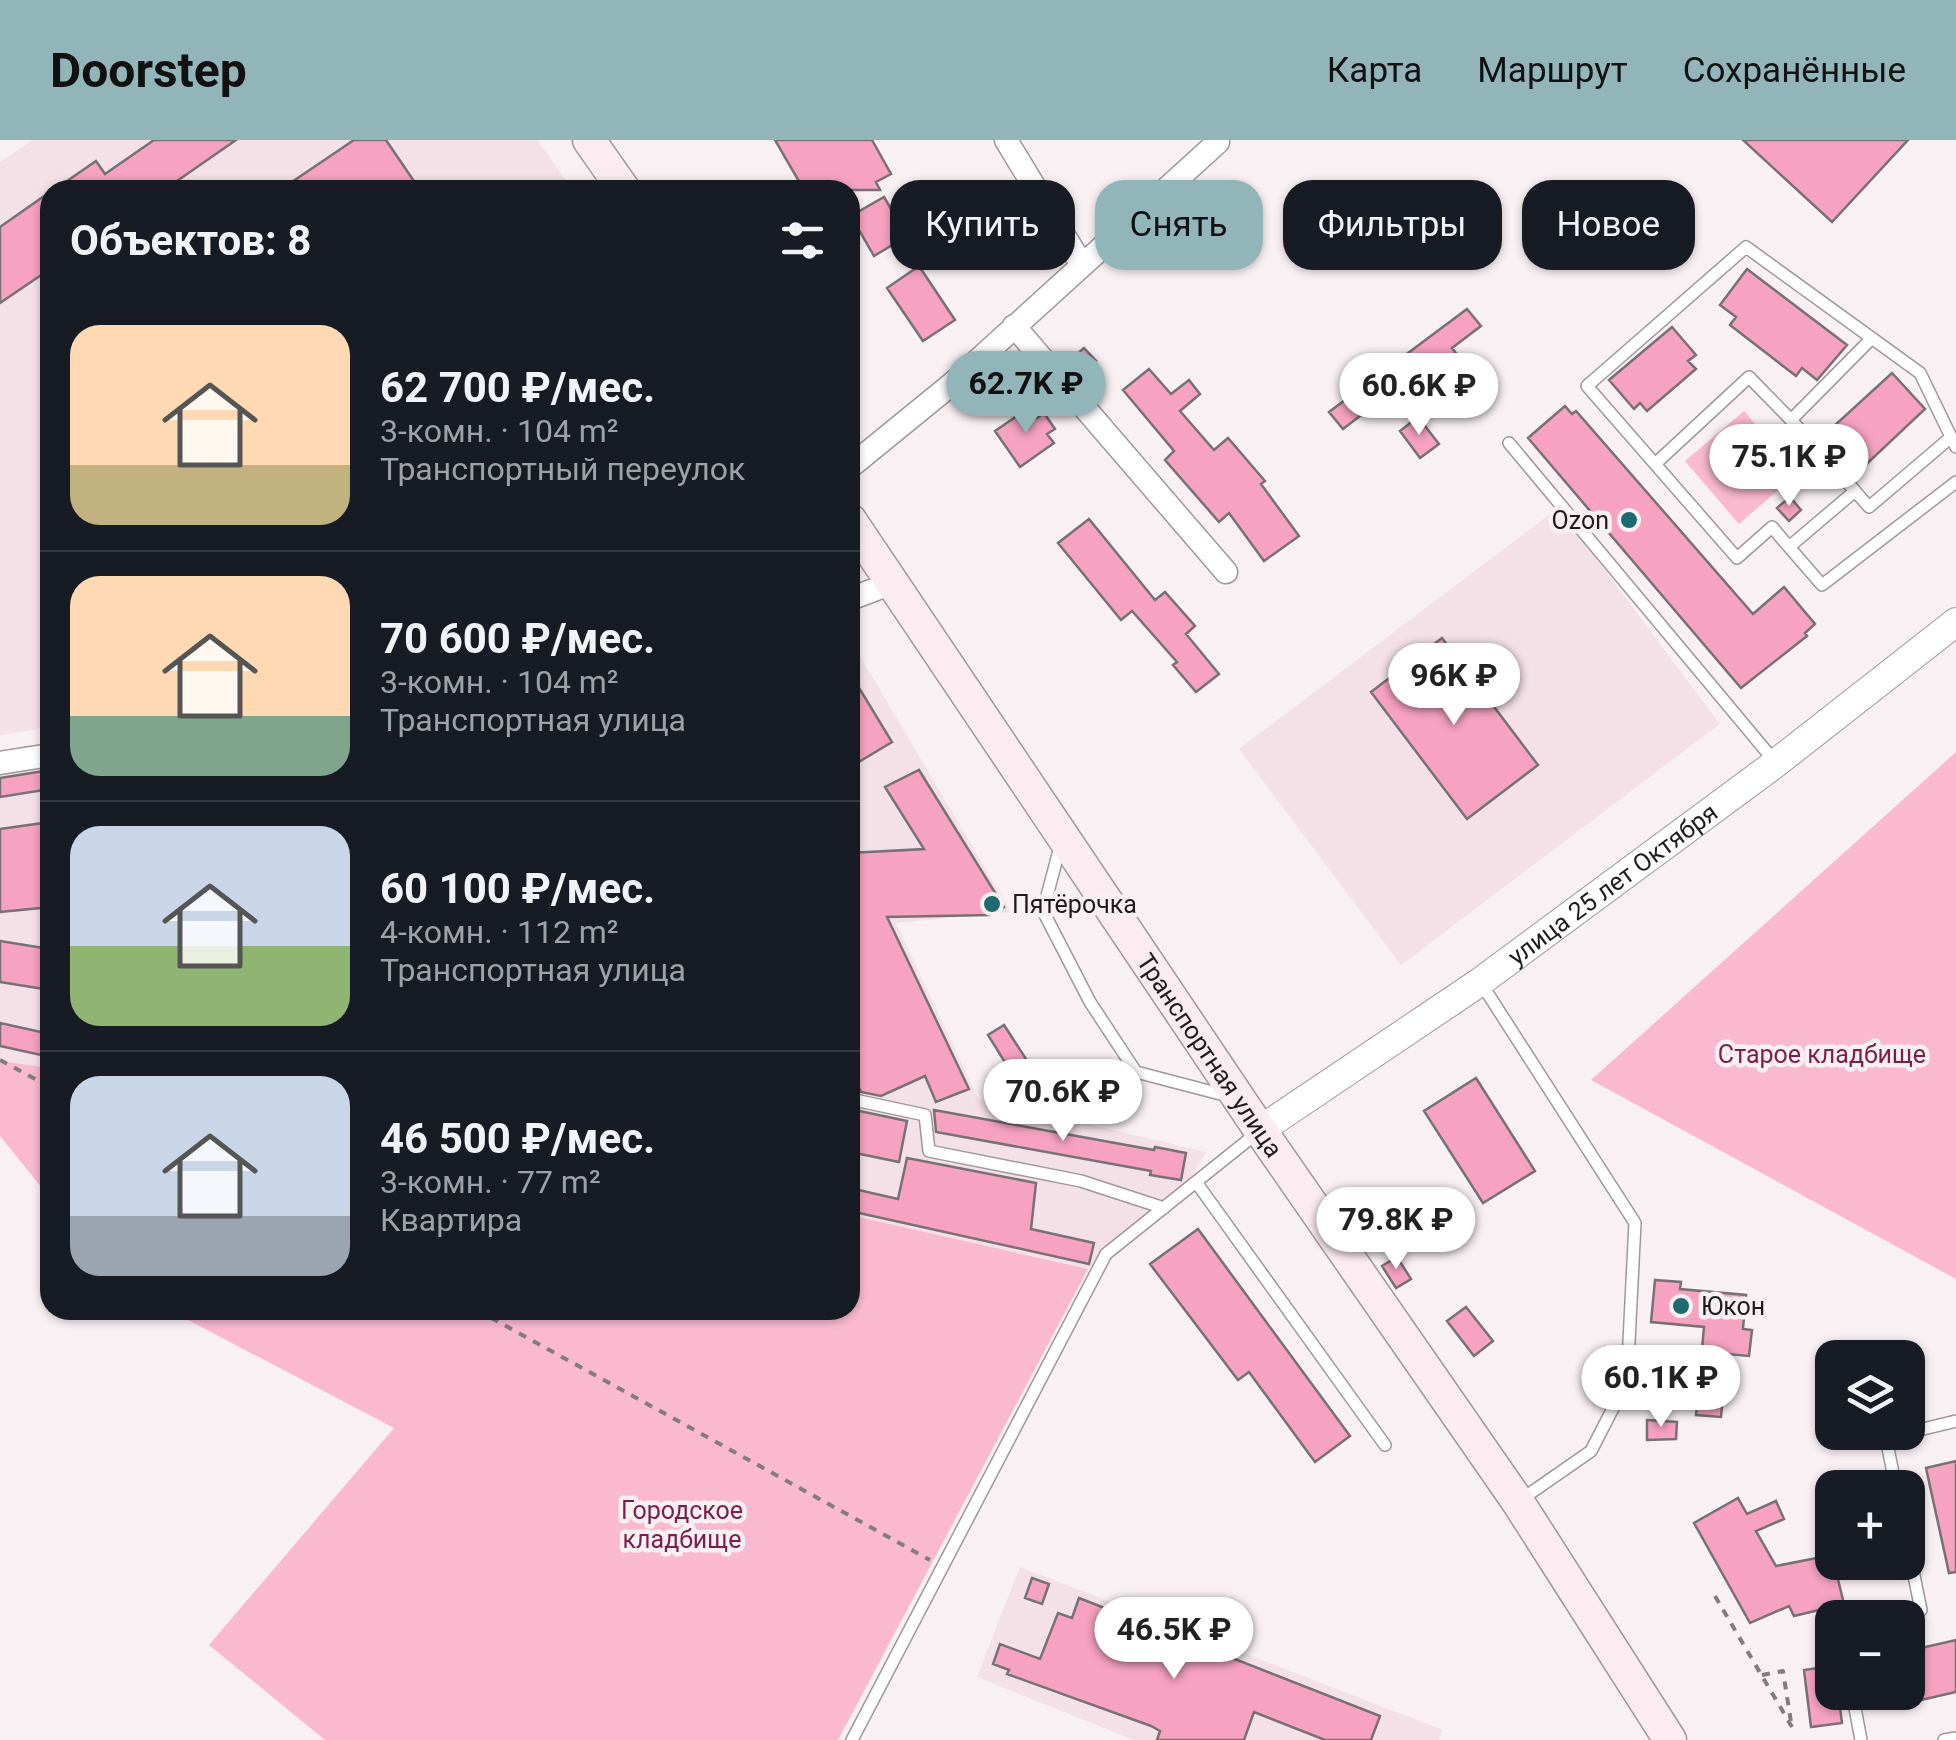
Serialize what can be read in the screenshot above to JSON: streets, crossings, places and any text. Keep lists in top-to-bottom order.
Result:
{
  "streets": {
    "main road": ["Транспортная улица"],
    "street": ["улица 25 лет Октября"]
  },
  "crossings": [
    ["улица 25 лет Октября", "Транспортная улица"]
  ],
  "parks": ["Старое кладбище", "Городское кладбище"],
  "places": ["Ozon", "Пятёрочка", "Юкон"],
  "page": {
    "header": "Doorstep",
    "nav": ["Карта", "Маршрут", "Сохранённые"],
    "chip": [
      "Купить",
      "Снять",
      "Фильтры",
      "Новое"
    ],
    "heading": "Объектов: 8",
    "list": [
      {
        "name": "62 700 ₽/мес.",
        "note": "3-комн. · 104 m² · Транспортный переулок"
      },
      {
        "name": "70 600 ₽/мес.",
        "note": "3-комн. · 104 m² · Транспортная улица"
      },
      {
        "name": "60 100 ₽/мес.",
        "note": "4-комн. · 112 m² · Транспортная улица"
      },
      {
        "name": "46 500 ₽/мес.",
        "note": "3-комн. · 77 m² · Квартира"
      }
    ],
    "price": [
      "62.7K ₽",
      "60.6K ₽",
      "75.1K ₽",
      "96K ₽",
      "70.6K ₽",
      "79.8K ₽",
      "60.1K ₽",
      "46.5K ₽"
    ],
    "map_buttons": ["+", "−"]
  }
}
